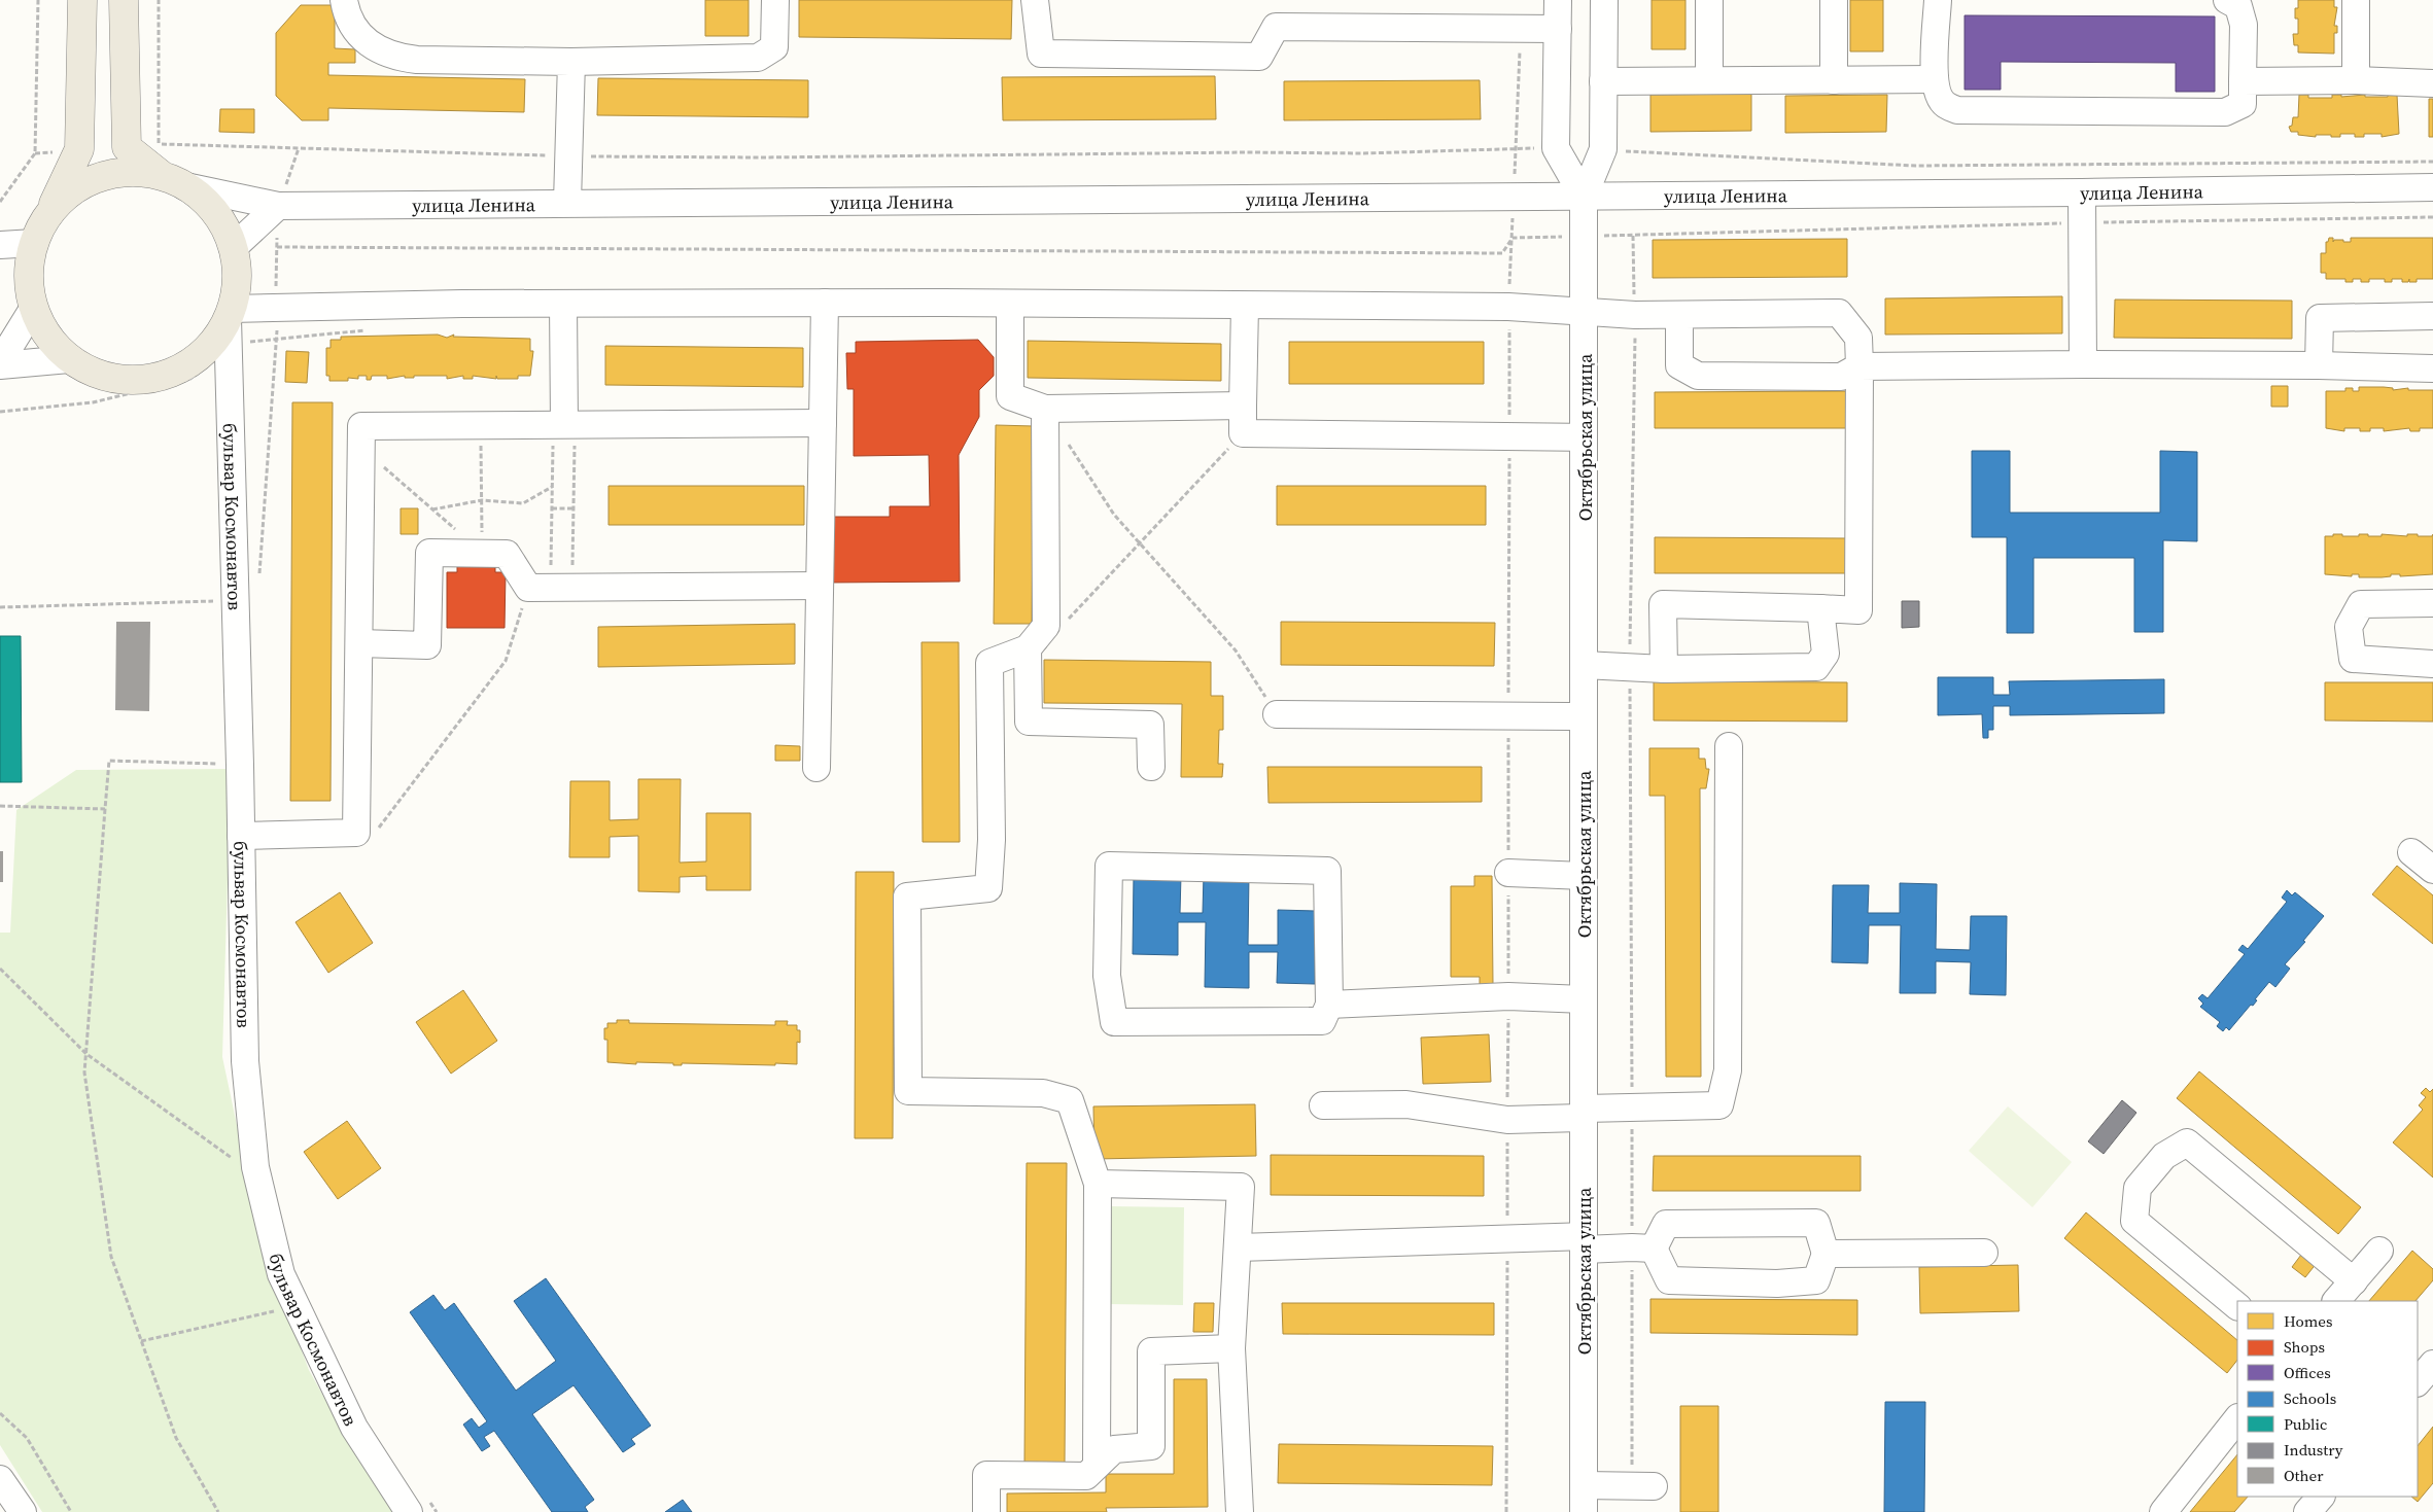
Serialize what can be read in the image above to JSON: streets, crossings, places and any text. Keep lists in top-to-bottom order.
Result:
{
  "streets": {
    "main road": ["улица Ленина"],
    "street": ["Октябрьская улица", "бульвар Космонавтов"]
  },
  "crossings": [
    ["улица Ленина", "Октябрьская улица"],
    ["улица Ленина", "бульвар Космонавтов"]
  ],
  "legend": [
    "Homes",
    "Shops",
    "Offices",
    "Schools",
    "Public",
    "Industry",
    "Other"
  ]
}
